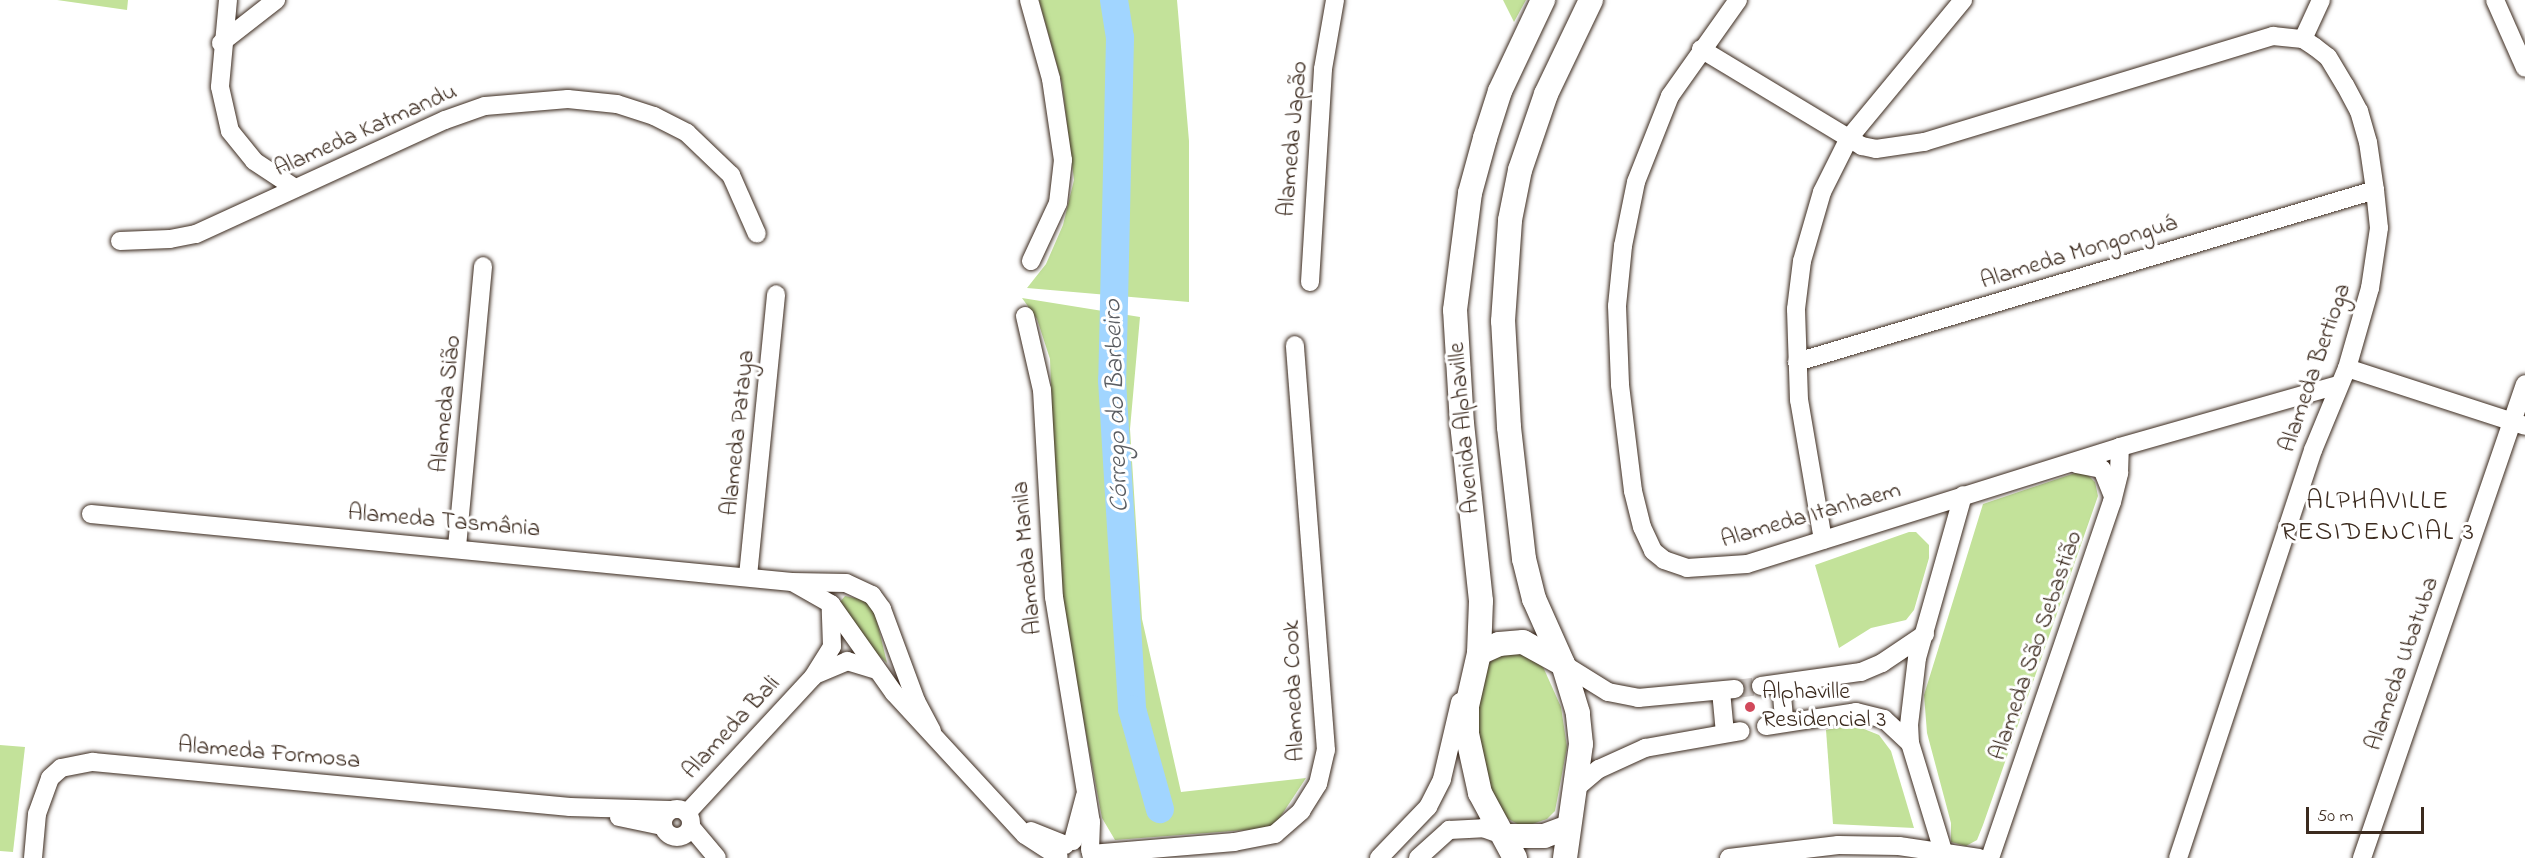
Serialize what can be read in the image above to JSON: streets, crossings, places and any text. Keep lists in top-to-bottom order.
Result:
{
  "streets": {
    "main road": ["Avenida Alphaville"],
    "street": [
      "Alameda Katmandu",
      "Alameda Japão",
      "Alameda Mongonguá",
      "Alameda Bertioga",
      "Alameda Sião",
      "Alameda Pataya",
      "Alameda Itanhaem",
      "Alameda Tasmânia",
      "Alameda Manila",
      "Alameda São Sebastião",
      "Alameda Ubatuba",
      "Alameda Cook",
      "Alameda Bali",
      "Alameda Formosa"
    ]
  },
  "crossings": [
    ["Alameda Mongonguá", "Alameda Bertioga"],
    ["Alameda Bertioga", "Alameda Itanhaem"],
    ["Alameda Sião", "Alameda Tasmânia"],
    ["Alameda Pataya", "Alameda Tasmânia"],
    ["Alameda Itanhaem", "Alameda São Sebastião"],
    ["Alameda Tasmânia", "Alameda Manila"],
    ["Alameda Tasmânia", "Alameda Cook"],
    ["Alameda Manila", "Alameda Cook"],
    ["Alameda Bali", "Alameda Formosa"]
  ],
  "districts": ["ALPHAVILLE RESIDENCIAL 3"],
  "water": ["Córrego do Barbeiro"],
  "places": ["Alphaville Residencial 3"],
  "scale_bar": "50 m"
}
